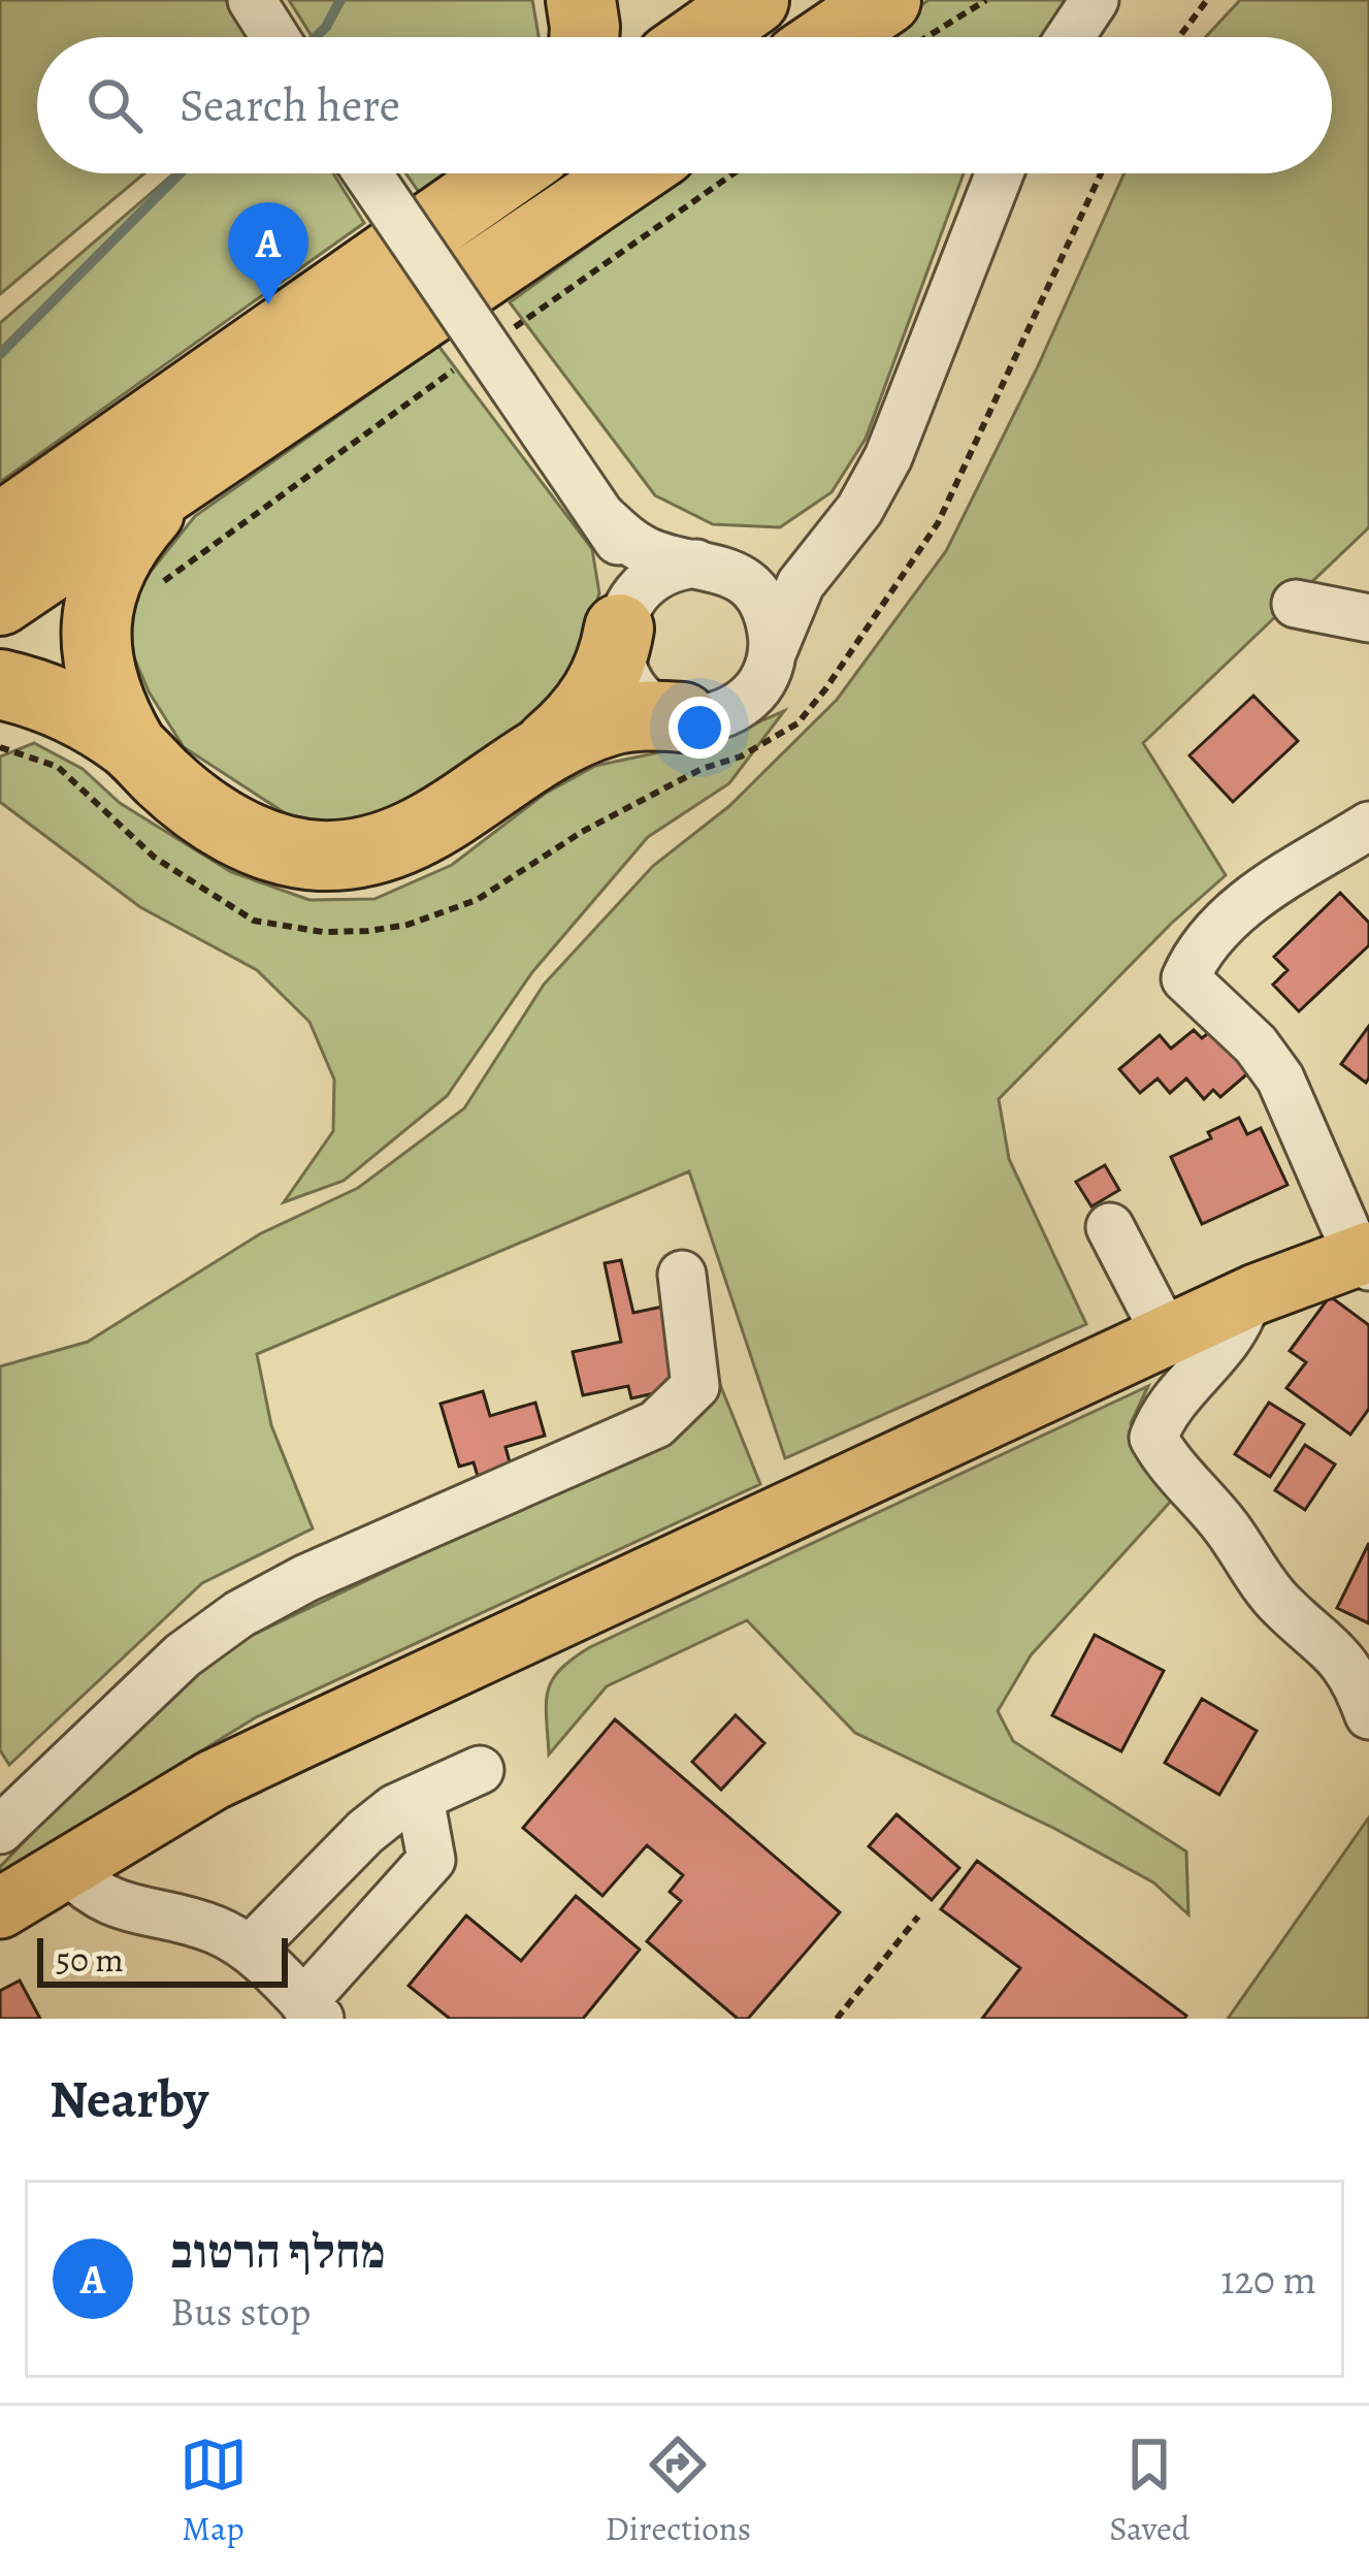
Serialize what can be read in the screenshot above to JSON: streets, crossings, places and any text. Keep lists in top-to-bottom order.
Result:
{
  "scale_bar": "50 m",
  "page": {
    "search": "Search here",
    "pins": "A",
    "scale": "50 m",
    "heading": "Nearby",
    "list": [
      {
        "mark": "A",
        "name": "מחלף הרטוב",
        "note": "Bus stop",
        "value": "120 m"
      }
    ],
    "nav": ["Map", "Directions", "Saved"]
  }
}
